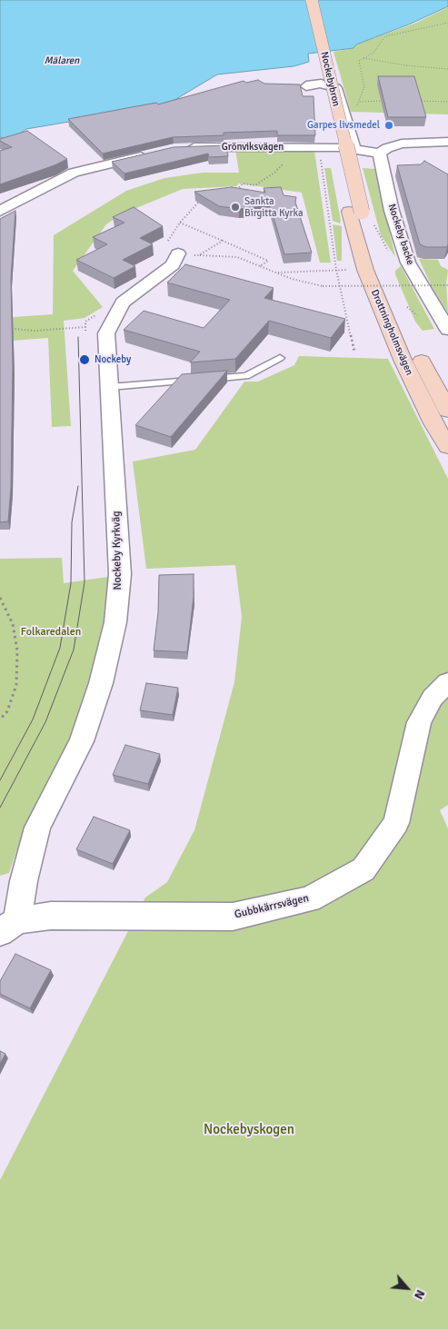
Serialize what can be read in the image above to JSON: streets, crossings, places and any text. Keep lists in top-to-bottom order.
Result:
{
  "streets": {
    "main road": ["Nockebybron", "Drottningholmsvägen"],
    "street": [
      "Grönviksvägen",
      "Nockeby backe",
      "Nockeby Kyrkväg",
      "Gubbkärrsvägen"
    ]
  },
  "crossings": [
    ["Nockebybron", "Drottningholmsvägen"],
    ["Grönviksvägen", "Nockeby backe"],
    ["Nockeby Kyrkväg", "Gubbkärrsvägen"]
  ],
  "water": ["Mälaren"],
  "parks": ["Folkaredalen", "Nockebyskogen"],
  "places": ["Garpes livsmedel", "Sankta Birgitta Kyrka", "Nockeby"],
  "north": "bottom right"
}
